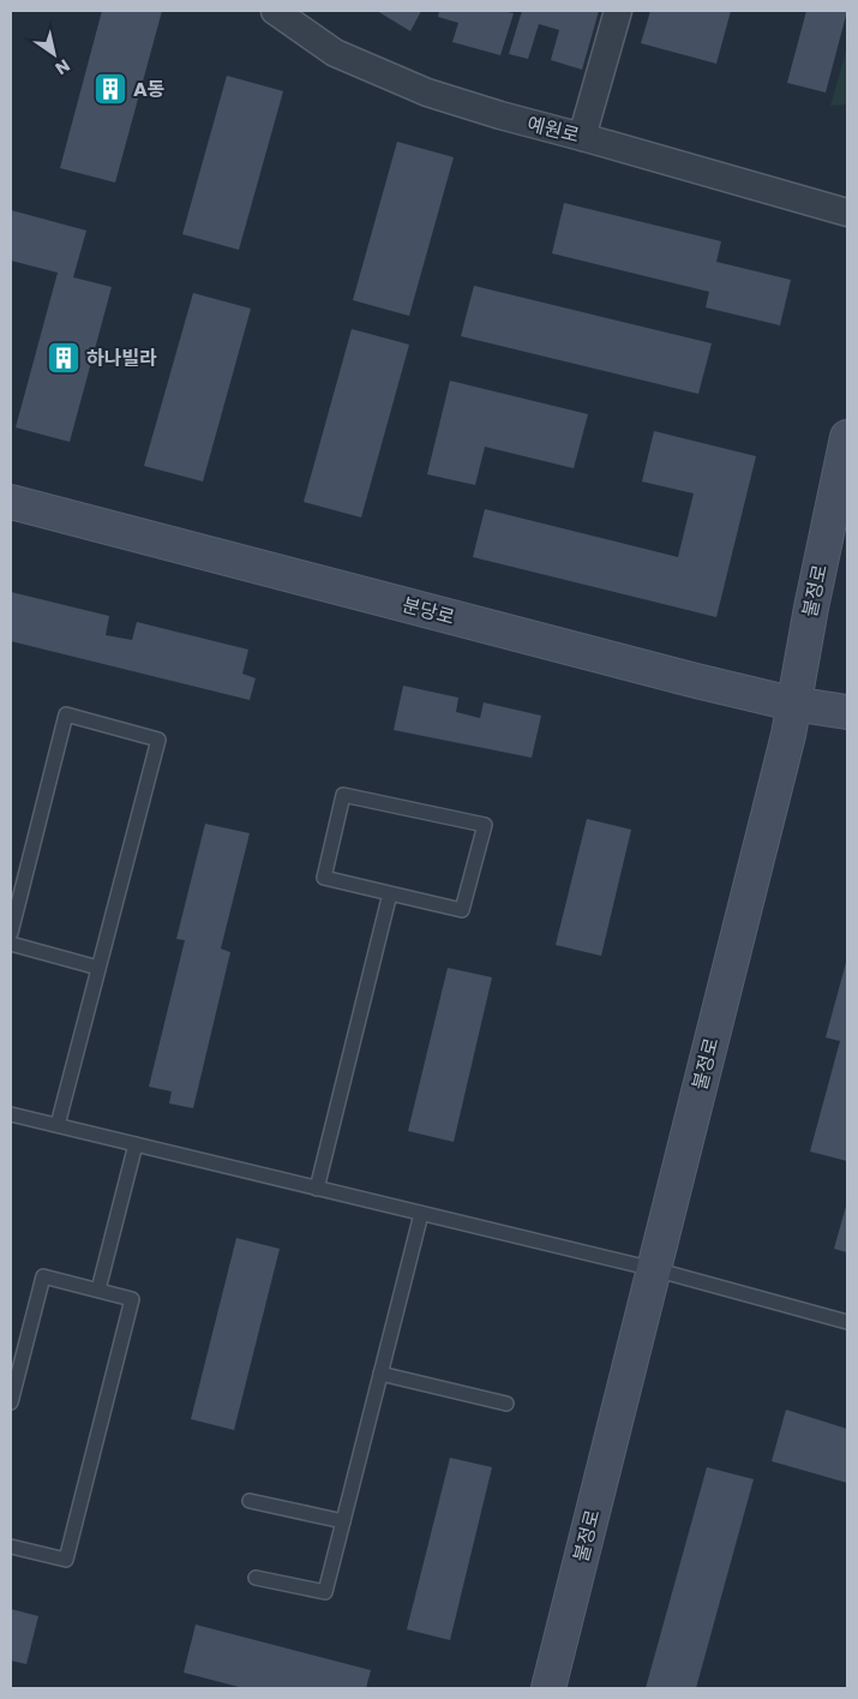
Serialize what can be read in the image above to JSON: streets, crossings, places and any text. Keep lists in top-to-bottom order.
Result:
{
  "streets": {
    "main road": ["불정로", "분당로"],
    "street": ["예원로"]
  },
  "crossings": [
    ["불정로", "분당로"]
  ],
  "places": {
    "building": ["A동", "하나빌라"]
  },
  "north": "bottom right"
}
